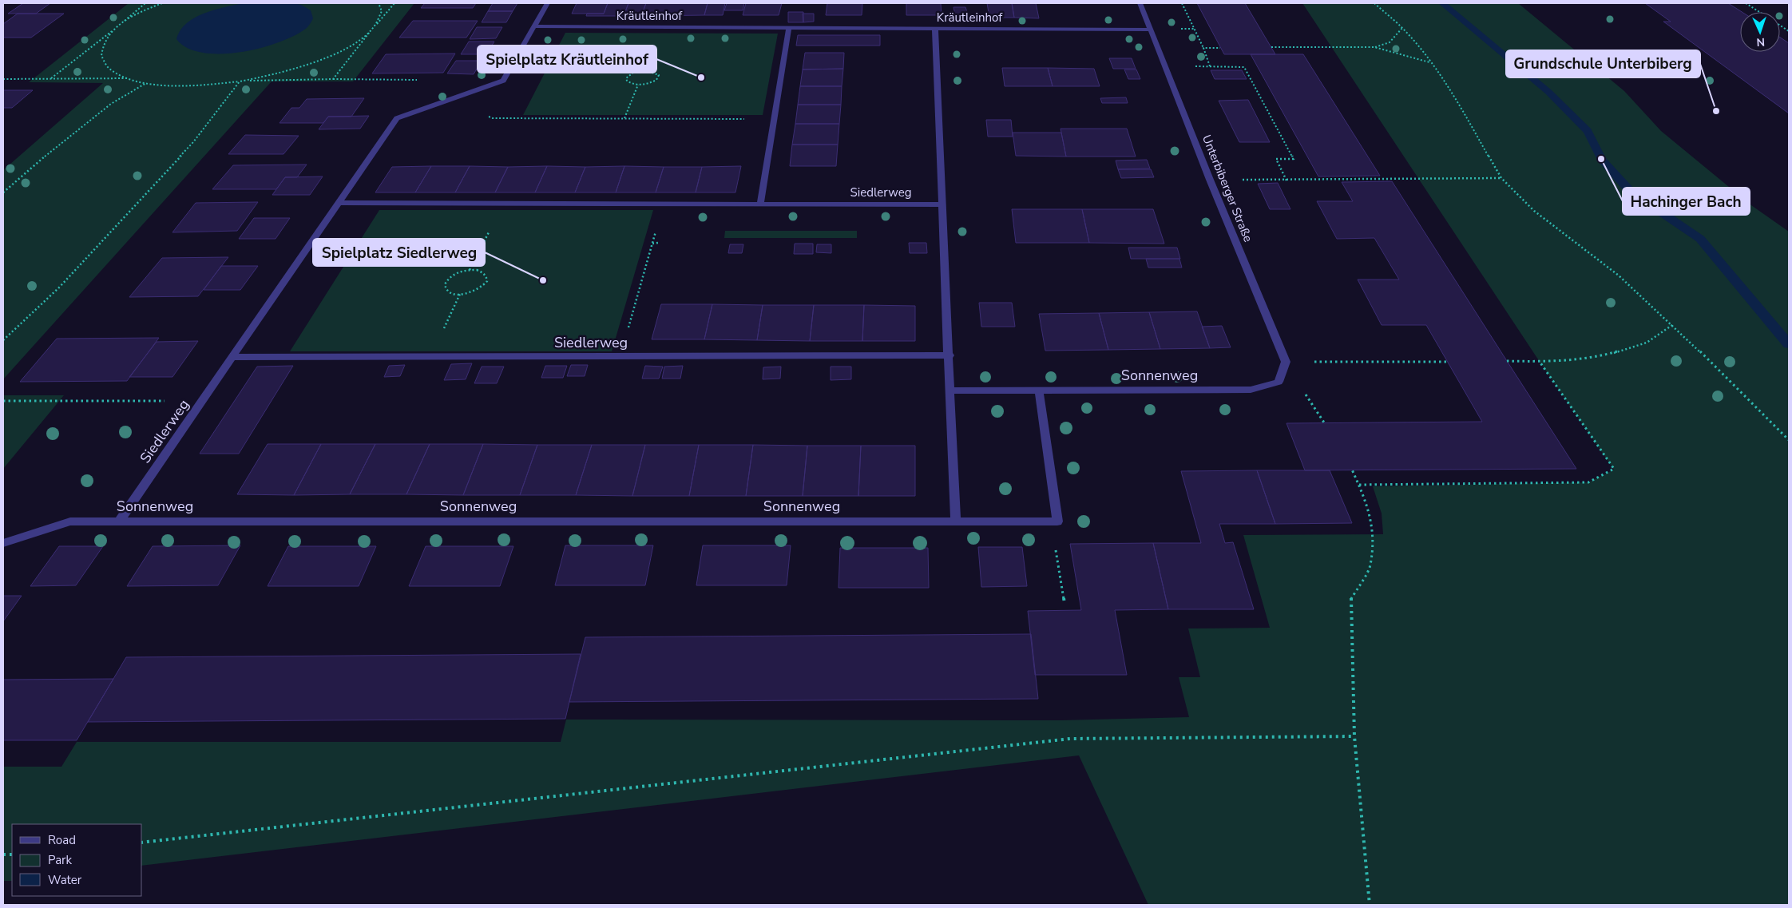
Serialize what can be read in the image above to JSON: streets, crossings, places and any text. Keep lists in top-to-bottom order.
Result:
{
  "streets": {
    "street": [
      "Kräutleinhof",
      "Unterbiberger Straße",
      "Siedlerweg",
      "Sonnenweg"
    ]
  },
  "crossings": [
    ["Kräutleinhof", "Unterbiberger Straße"],
    ["Kräutleinhof", "Siedlerweg"],
    ["Unterbiberger Straße", "Sonnenweg"],
    ["Siedlerweg", "Sonnenweg"]
  ],
  "places": [
    "Spielplatz Kräutleinhof",
    "Grundschule Unterbiberg",
    "Hachinger Bach",
    "Spielplatz Siedlerweg"
  ],
  "legend": ["Road", "Park", "Water"],
  "north": "bottom"
}
